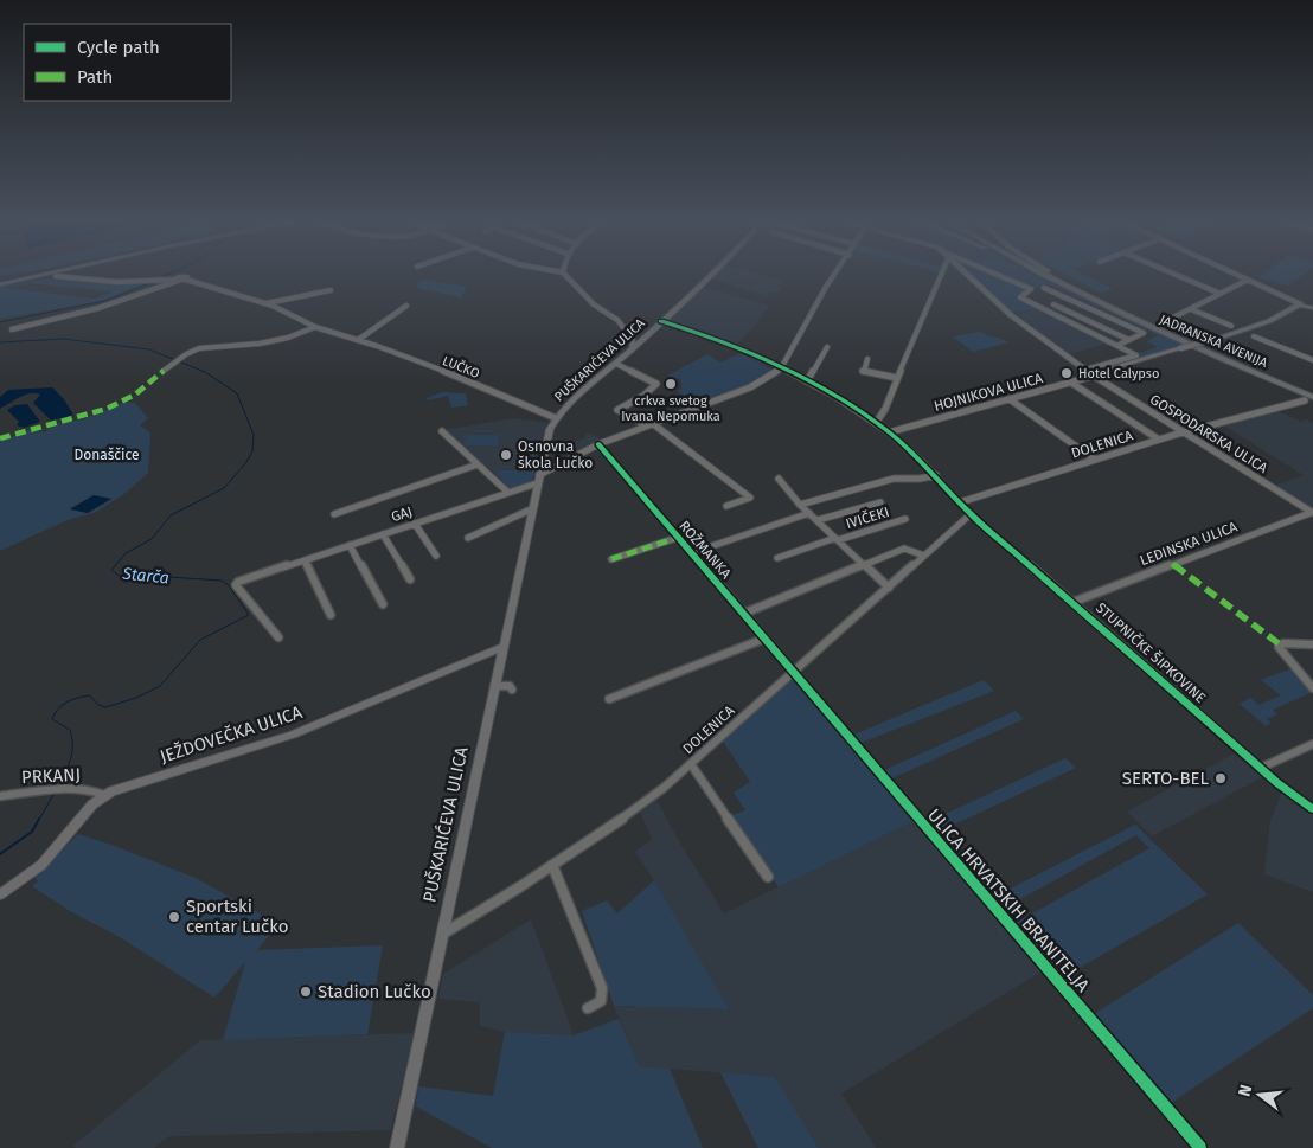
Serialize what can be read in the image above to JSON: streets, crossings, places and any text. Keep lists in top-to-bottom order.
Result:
{
  "streets": {
    "highway": ["JADRANSKA AVENIJA"],
    "main road": ["PUŠKARIĆEVA ULICA", "HOJNIKOVA ULICA", "JEŽDOVEČKA ULICA"],
    "street": [
      "LUČKO",
      "GOSPODARSKA ULICA",
      "DOLENICA",
      "GAJ",
      "IVIČEKI",
      "LEDINSKA ULICA",
      "ROŽMANKA",
      "STUPNIČKE ŠIPKOVINE",
      "PRKANJ",
      "ULICA HRVATSKIH BRANITELJA"
    ]
  },
  "crossings": [
    ["PUŠKARIĆEVA ULICA", "LUČKO"],
    ["PUŠKARIĆEVA ULICA", "DOLENICA"],
    ["PUŠKARIĆEVA ULICA", "GAJ"],
    ["PUŠKARIĆEVA ULICA", "STUPNIČKE ŠIPKOVINE"],
    ["PUŠKARIĆEVA ULICA", "JEŽDOVEČKA ULICA"],
    ["HOJNIKOVA ULICA", "GOSPODARSKA ULICA"],
    ["HOJNIKOVA ULICA", "STUPNIČKE ŠIPKOVINE"],
    ["GOSPODARSKA ULICA", "DOLENICA"],
    ["GOSPODARSKA ULICA", "LEDINSKA ULICA"],
    ["DOLENICA", "IVIČEKI"],
    ["DOLENICA", "ROŽMANKA"],
    ["DOLENICA", "STUPNIČKE ŠIPKOVINE"],
    ["DOLENICA", "ULICA HRVATSKIH BRANITELJA"],
    ["GAJ", "ROŽMANKA"],
    ["GAJ", "STUPNIČKE ŠIPKOVINE"],
    ["IVIČEKI", "ROŽMANKA"],
    ["LEDINSKA ULICA", "STUPNIČKE ŠIPKOVINE"],
    ["ROŽMANKA", "ULICA HRVATSKIH BRANITELJA"],
    ["JEŽDOVEČKA ULICA", "PRKANJ"]
  ],
  "water": ["Starča"],
  "parks": ["Donaščice"],
  "places": [
    "Hotel Calypso",
    "crkva svetog Ivana Nepomuka",
    "Osnovna škola Lučko",
    "SERTO-BEL",
    "Sportski centar Lučko",
    "Stadion Lučko"
  ],
  "legend": ["Cycle path", "Path"],
  "north": "left"
}
